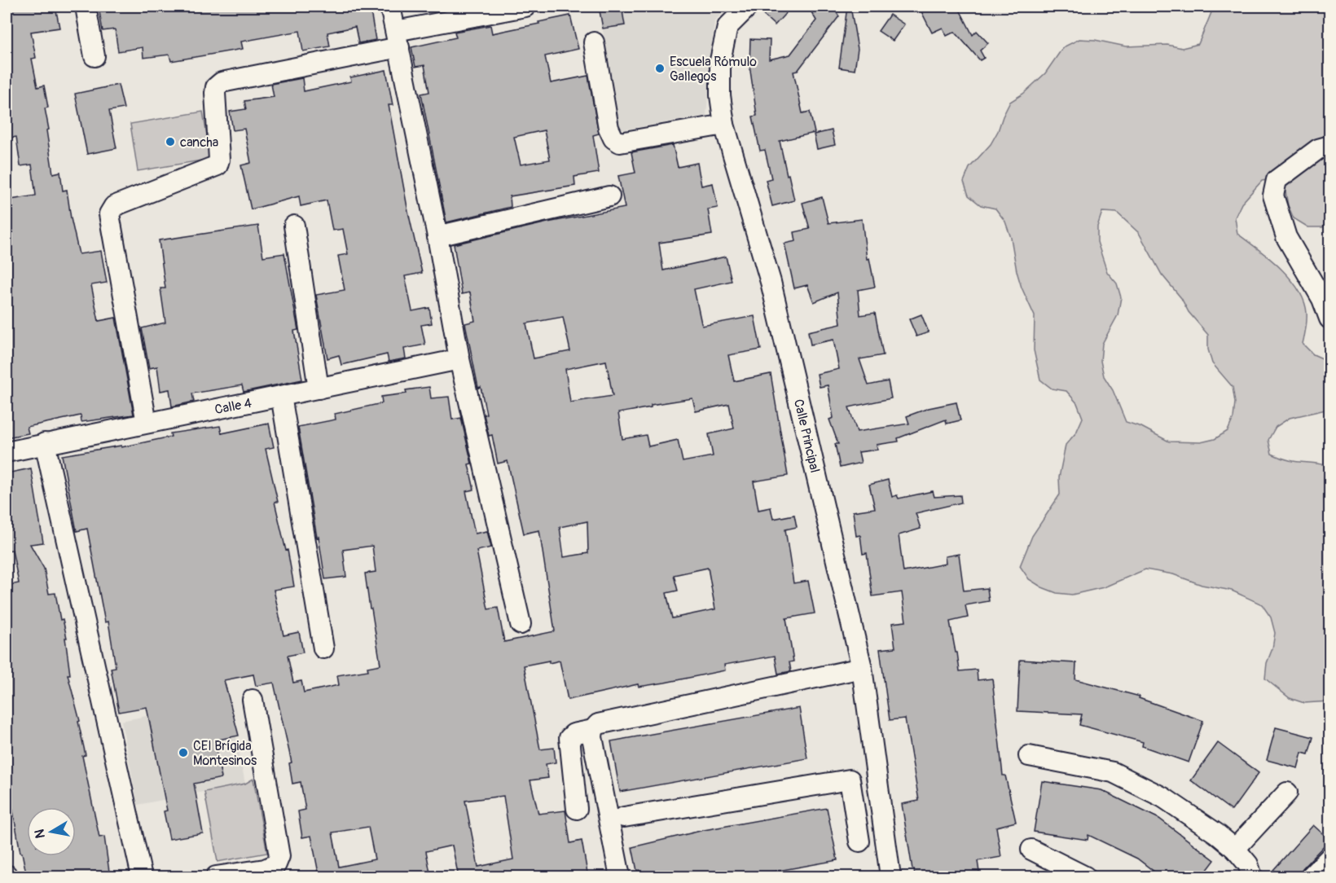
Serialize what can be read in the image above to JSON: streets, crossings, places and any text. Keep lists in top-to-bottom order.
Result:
{
  "streets": {
    "street": ["Calle 4", "Calle Principal"]
  },
  "places": ["Escuela Rómulo Gallegos", "cancha", "CEI Brígida Montesinos"],
  "north": "left"
}
